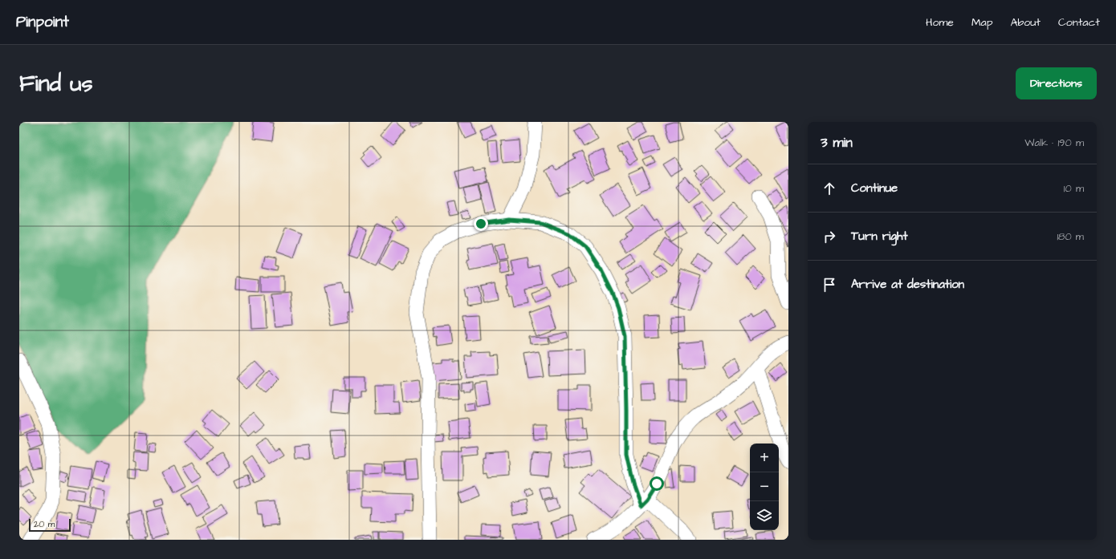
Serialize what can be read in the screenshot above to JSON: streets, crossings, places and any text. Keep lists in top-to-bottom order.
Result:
{
  "scale_bar": "20 m",
  "page": {
    "header": "Pinpoint",
    "nav": [
      "Home",
      "Map",
      "About",
      "Contact"
    ],
    "buttons": "Directions",
    "title": "Find us",
    "heading": ["3 min", "Walk · 190 m"],
    "list": [
      ["Continue", "10 m"],
      ["Turn right", "180 m"],
      "Arrive at destination"
    ],
    "map_buttons": ["+", "−"],
    "scale": "20 m"
  }
}
